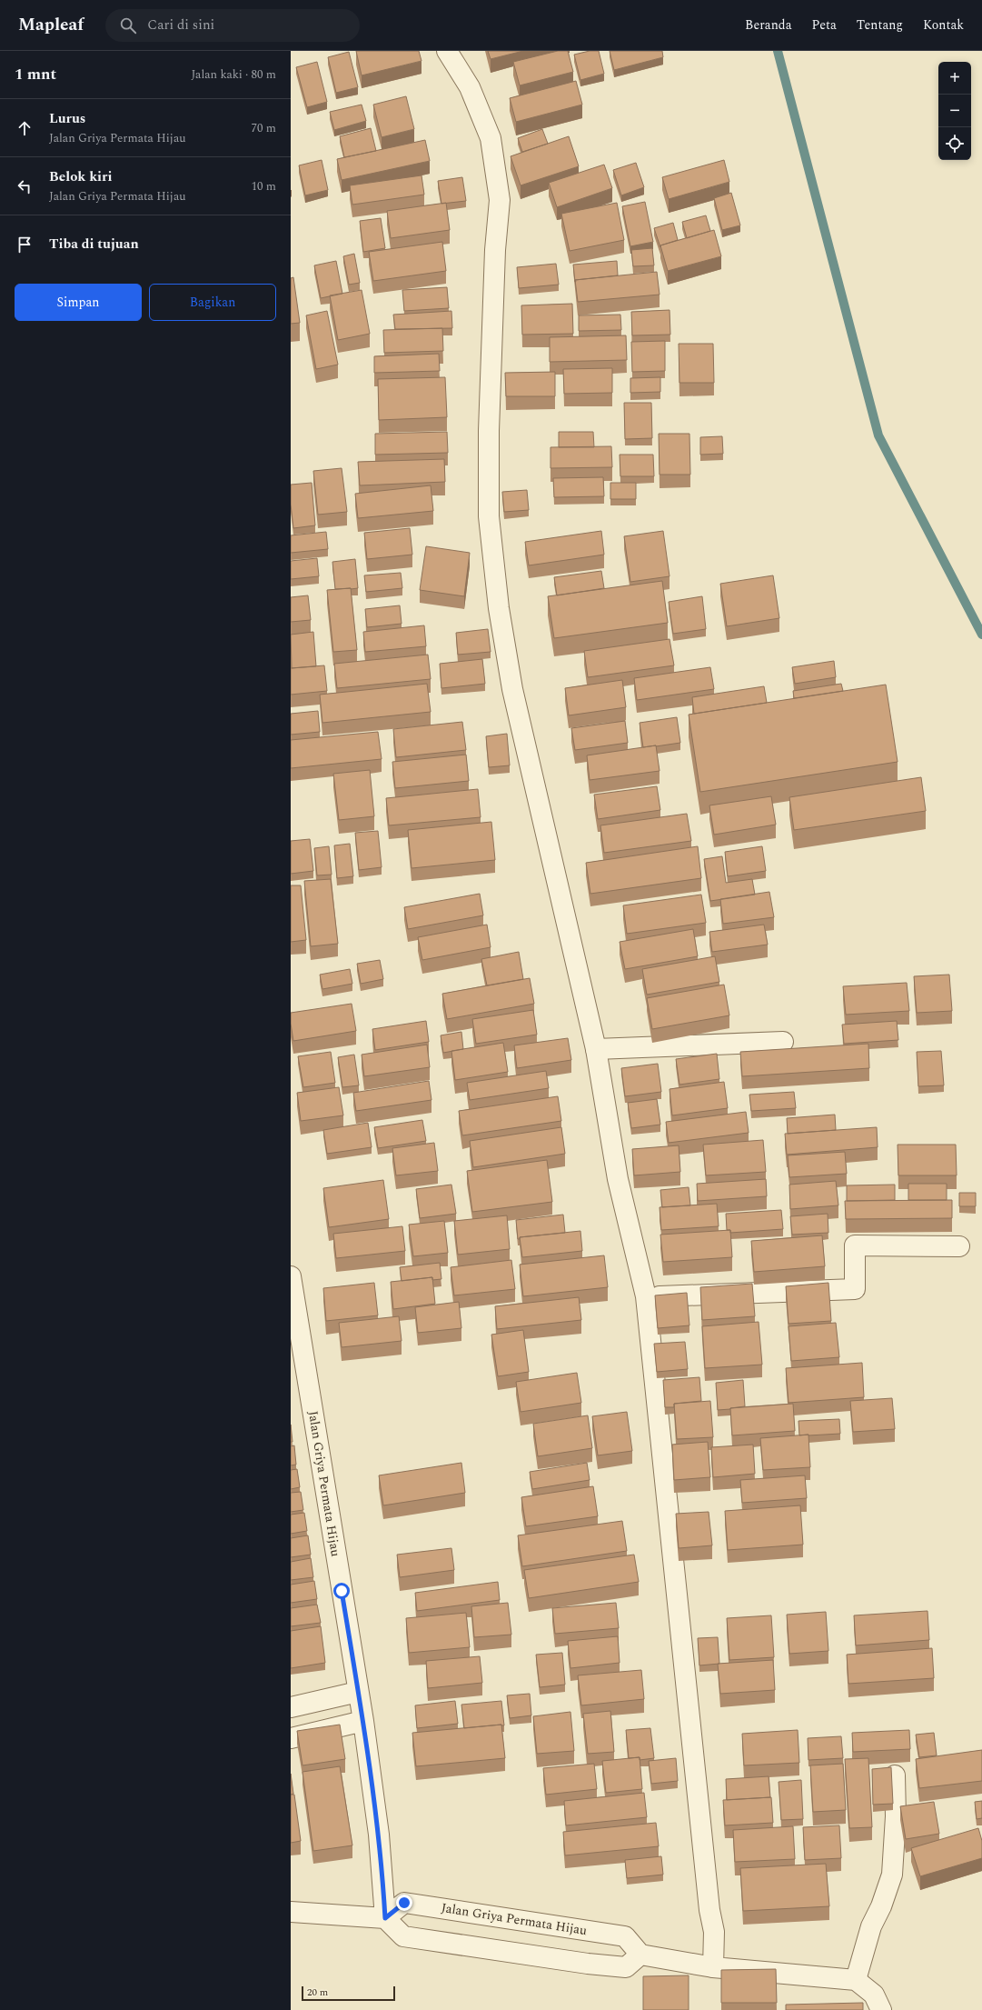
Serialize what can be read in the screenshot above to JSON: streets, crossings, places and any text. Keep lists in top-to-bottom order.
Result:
{
  "streets": {
    "street": ["Jalan Griya Permata Hijau"]
  },
  "scale_bar": "20 m",
  "page": {
    "header": "Mapleaf",
    "search": "Cari di sini",
    "nav": [
      "Beranda",
      "Peta",
      "Tentang",
      "Kontak"
    ],
    "heading": ["1 mnt", "Jalan kaki · 80 m"],
    "map_buttons": ["+", "−"],
    "list": [
      ["Lurus", "Jalan Griya Permata Hijau", "70 m"],
      ["Belok kiri", "Jalan Griya Permata Hijau", "10 m"],
      "Tiba di tujuan"
    ],
    "buttons": ["Simpan", "Bagikan"],
    "scale": "20 m"
  }
}
